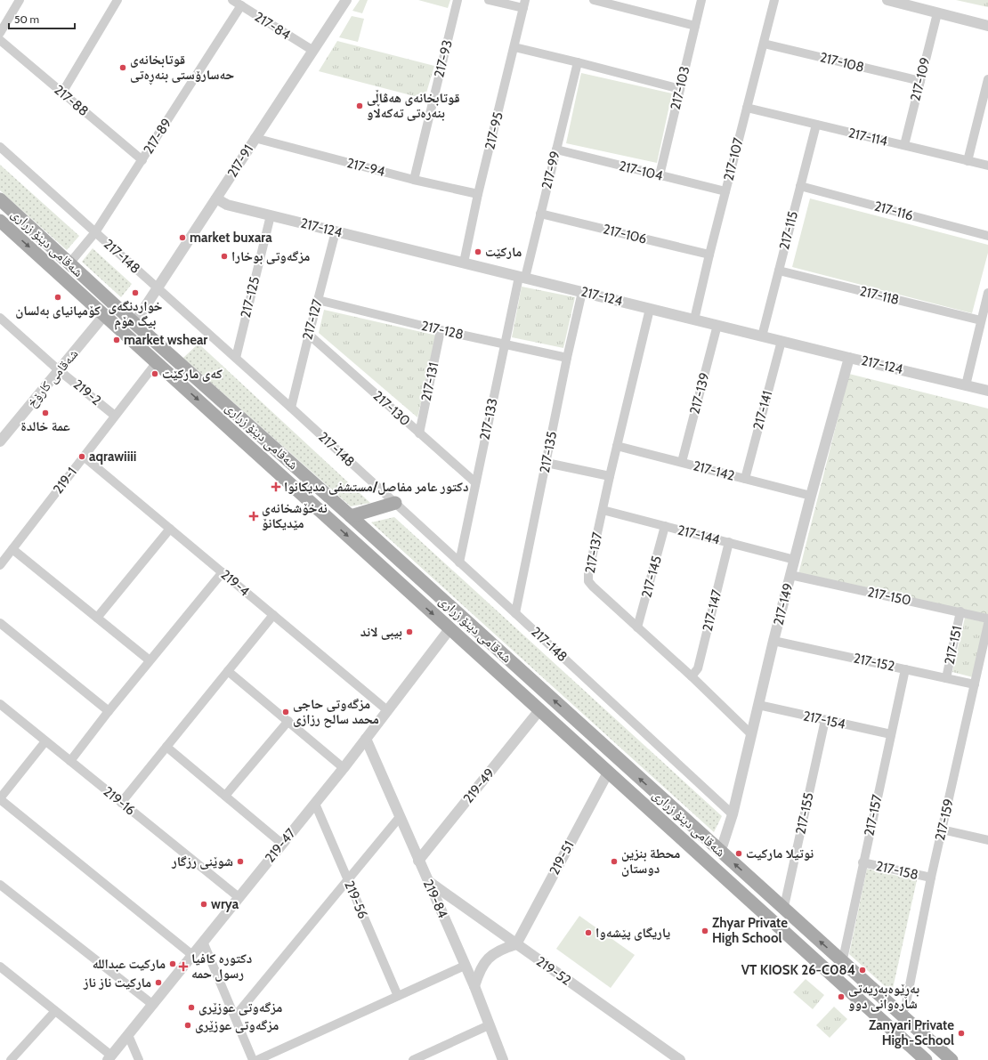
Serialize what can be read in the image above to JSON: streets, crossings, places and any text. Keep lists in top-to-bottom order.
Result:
{
  "streets": {
    "main road": ["شەقامی دینۆ زراری"],
    "street": [
      "217-84",
      "217-93",
      "217-108",
      "217-109",
      "217-103",
      "217-88",
      "217-95",
      "217-89",
      "217-114",
      "217-107",
      "217-91",
      "217-94",
      "217-99",
      "217-104",
      "217-116",
      "217-124",
      "217-115",
      "217-106",
      "217-148",
      "217-118",
      "217-125",
      "217-127",
      "217-128",
      "شەقامی کارۆخ",
      "217-131",
      "219-2",
      "217-139",
      "217-130",
      "217-141",
      "217-133",
      "217-135",
      "217-142",
      "219-1",
      "217-144",
      "217-137",
      "217-145",
      "219-4",
      "217-150",
      "217-149",
      "217-147",
      "217-151",
      "217-152",
      "217-154",
      "219-49",
      "219-16",
      "217-155",
      "217-157",
      "217-159",
      "219-47",
      "219-51",
      "217-158",
      "219-84",
      "219-56",
      "219-52"
    ]
  },
  "crossings": [
    ["217-84", "217-89"],
    ["217-84", "217-91"],
    ["217-93", "217-94"],
    ["217-108", "217-109"],
    ["217-108", "217-107"],
    ["217-109", "217-114"],
    ["217-103", "217-104"],
    ["217-88", "217-89"],
    ["217-95", "217-94"],
    ["217-95", "217-124"],
    ["217-89", "شەقامی دینۆ زراری"],
    ["217-89", "217-148"],
    ["217-114", "217-107"],
    ["217-114", "217-115"],
    ["217-107", "217-104"],
    ["217-107", "217-124"],
    ["217-107", "217-106"],
    ["217-91", "217-94"],
    ["217-91", "217-124"],
    ["217-91", "شەقامی دینۆ زراری"],
    ["217-91", "217-148"],
    ["217-99", "217-104"],
    ["217-99", "217-124"],
    ["217-99", "217-106"],
    ["217-99", "217-133"],
    ["217-116", "217-115"],
    ["217-124", "217-115"],
    ["217-124", "217-125"],
    ["217-124", "217-127"],
    ["217-124", "217-139"],
    ["217-124", "217-141"],
    ["217-124", "217-133"],
    ["217-124", "217-135"],
    ["217-124", "217-137"],
    ["217-124", "217-149"],
    ["217-115", "217-118"],
    ["شەقامی دینۆ زراری", "شەقامی کارۆخ"],
    ["شەقامی دینۆ زراری", "219-1"],
    ["شەقامی دینۆ زراری", "217-149"],
    ["شەقامی دینۆ زراری", "219-49"],
    ["شەقامی دینۆ زراری", "217-155"],
    ["شەقامی دینۆ زراری", "217-157"],
    ["شەقامی دینۆ زراری", "217-159"],
    ["شەقامی دینۆ زراری", "219-47"],
    ["شەقامی دینۆ زراری", "219-51"],
    ["217-148", "217-125"],
    ["217-148", "217-127"],
    ["217-148", "217-133"],
    ["217-148", "217-135"],
    ["217-148", "217-149"],
    ["217-127", "217-128"],
    ["217-127", "217-130"],
    ["217-128", "217-131"],
    ["217-128", "217-133"],
    ["217-128", "217-135"],
    ["شەقامی کارۆخ", "219-2"],
    ["217-131", "217-130"],
    ["219-2", "219-1"],
    ["217-139", "217-142"],
    ["217-130", "217-133"],
    ["217-141", "217-142"],
    ["217-142", "217-137"],
    ["217-142", "217-149"],
    ["219-1", "219-4"],
    ["217-144", "217-137"],
    ["217-144", "217-145"],
    ["217-144", "217-149"],
    ["217-144", "217-147"],
    ["217-137", "217-145"],
    ["217-137", "217-149"],
    ["217-137", "217-147"],
    ["219-4", "219-47"],
    ["217-150", "217-149"],
    ["217-150", "217-151"],
    ["217-149", "217-152"],
    ["217-149", "217-154"],
    ["217-151", "217-152"],
    ["217-152", "217-157"],
    ["217-152", "217-159"],
    ["217-154", "217-155"],
    ["217-154", "217-157"],
    ["219-49", "219-84"],
    ["219-16", "219-47"],
    ["217-157", "217-158"],
    ["217-159", "217-158"],
    ["219-47", "219-84"],
    ["219-47", "219-56"],
    ["219-51", "219-52"],
    ["219-84", "219-52"]
  ],
  "places": {
    "other": [
      "قوتابخانەی حەسارۆستی بنەڕەتی",
      "قوتابخانەی ھەڤاڵی بنەرەتی تەکەڵاو",
      "market buxara",
      "مارکێت",
      "مزگەوتی بوخارا",
      "خواردنگەی بیگ هۆم",
      "کۆمپانیای بەلسان",
      "market wshear",
      "کەی مارکێت",
      "عمة خالدة",
      "aqrawiiii",
      "بيبى لاند",
      "مزگەوتی حاجی محمد سالح رزازی",
      "نوتیلا مارکیت",
      "شوێنی رزگار",
      "محطة بنزين دوستان",
      "wrya",
      "Zhyar Private High School",
      "یاریگای پێشەوا",
      "ماركيت عبدالله",
      "VT KIOSK 26-C084",
      "ماركيت ناز ناز",
      "بەڕێوەبەریەتی شارەوانی دوو",
      "مزگه‌وتی عوزێری",
      "مزگەوتی عوزێری",
      "Zanyari Private High-School"
    ],
    "health": ["دكتور عامر مفاصل/مستشفى مديكانوا", "نەخۆشخانەی مێدیکانۆ", "دکتورە کافیا رسول حمە"]
  },
  "scale_bar": "50 m"
}
